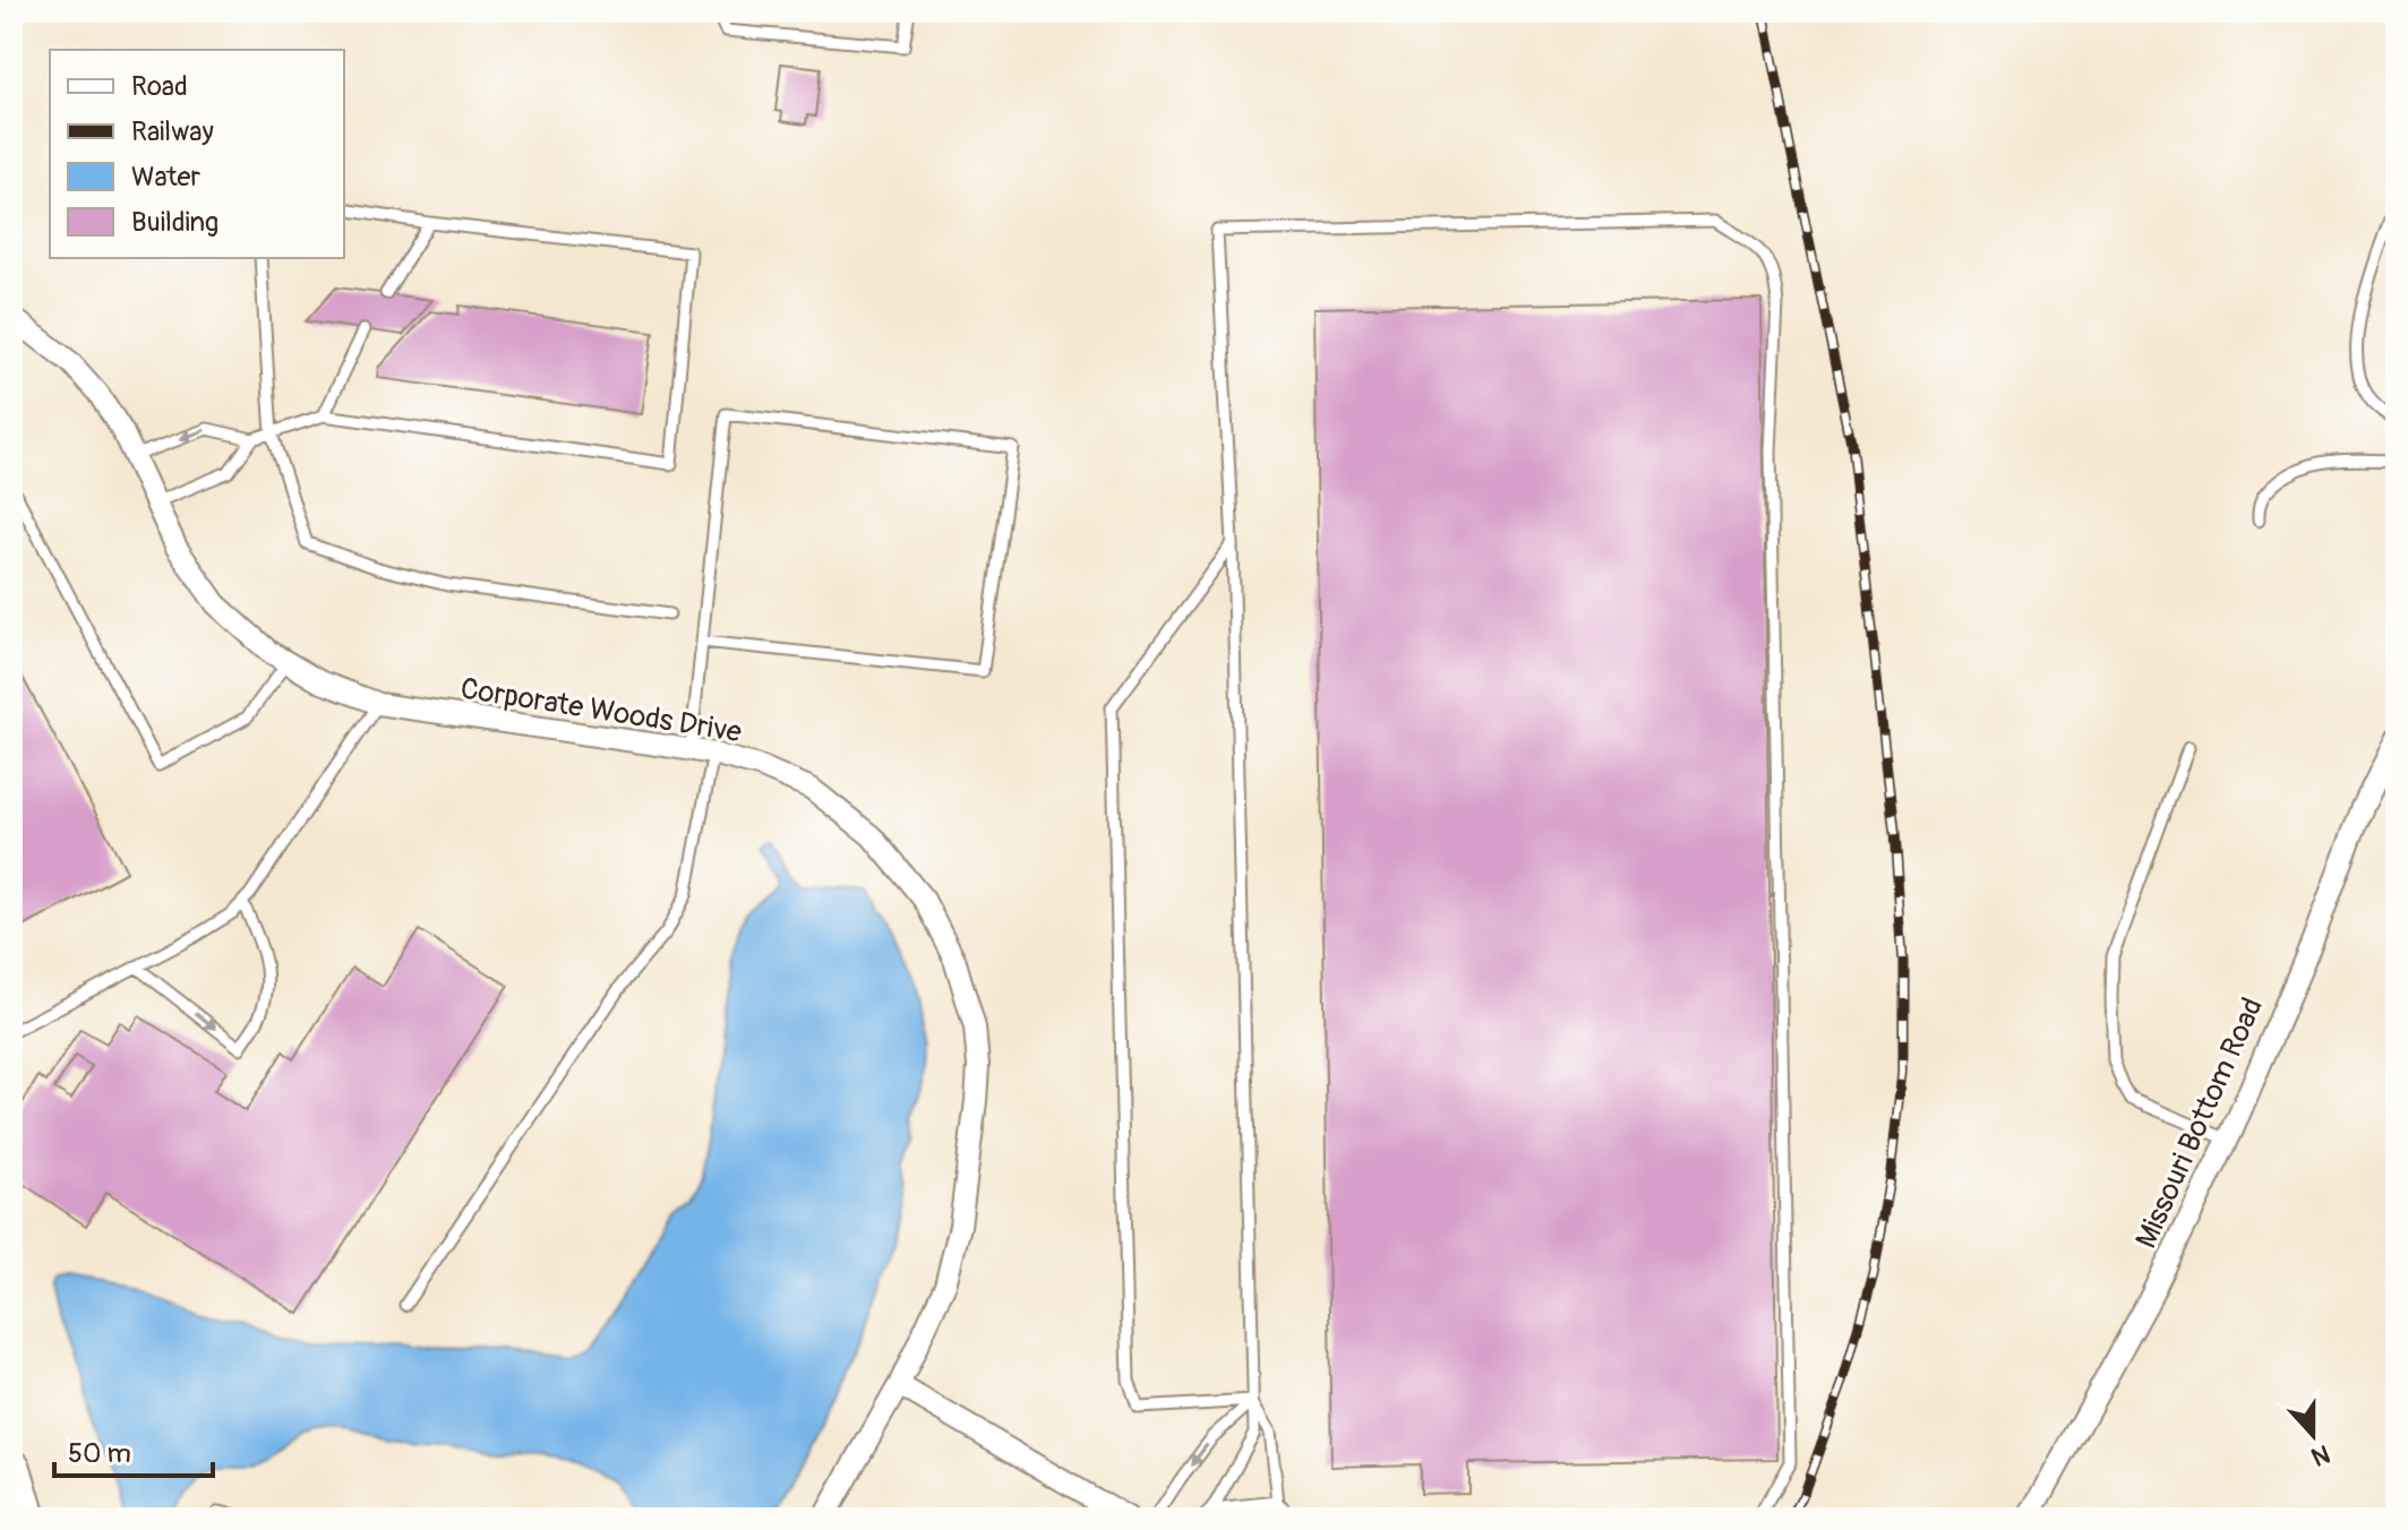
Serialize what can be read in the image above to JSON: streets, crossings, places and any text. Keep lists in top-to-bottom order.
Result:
{
  "streets": {
    "street": ["Corporate Woods Drive", "Missouri Bottom Road"]
  },
  "legend": [
    "Road",
    "Railway",
    "Water",
    "Building"
  ],
  "scale_bar": "50 m",
  "north": "bottom"
}
